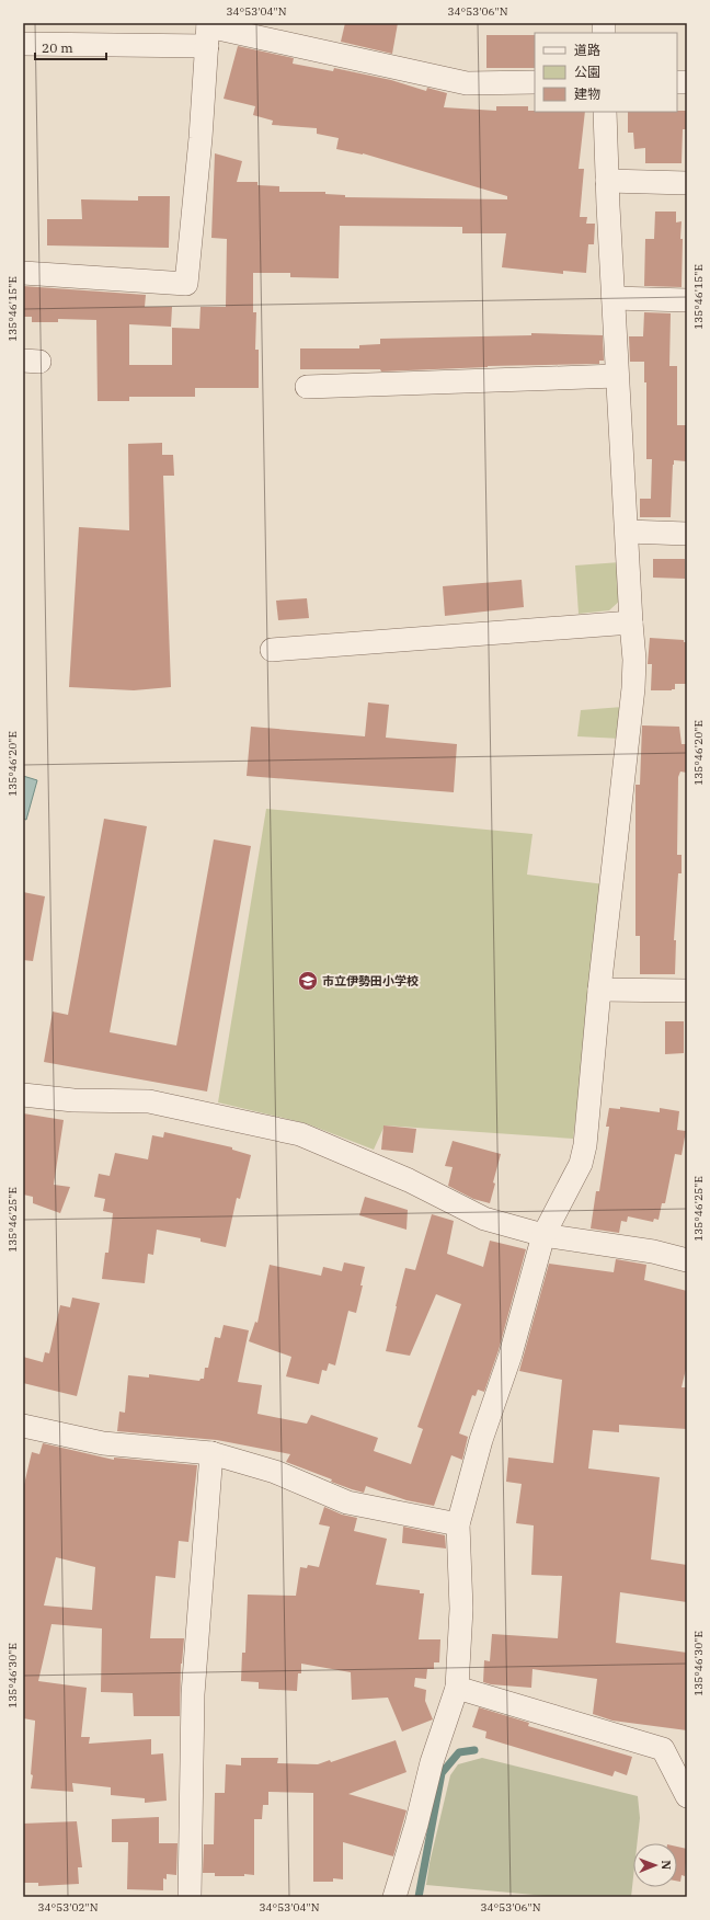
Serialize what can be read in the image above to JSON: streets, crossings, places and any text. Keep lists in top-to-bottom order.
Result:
{
  "places": {
    "school or university": ["市立伊勢田小学校"]
  },
  "legend": ["道路", "公園", "建物"],
  "scale_bar": "20 m",
  "north": "right",
  "coordinates": [
    "34°53'04\"N",
    "34°53'06\"N",
    "135°46'15\"E",
    "135°46'20\"E",
    "135°46'25\"E",
    "135°46'30\"E",
    "34°53'02\"N"
  ]
}
